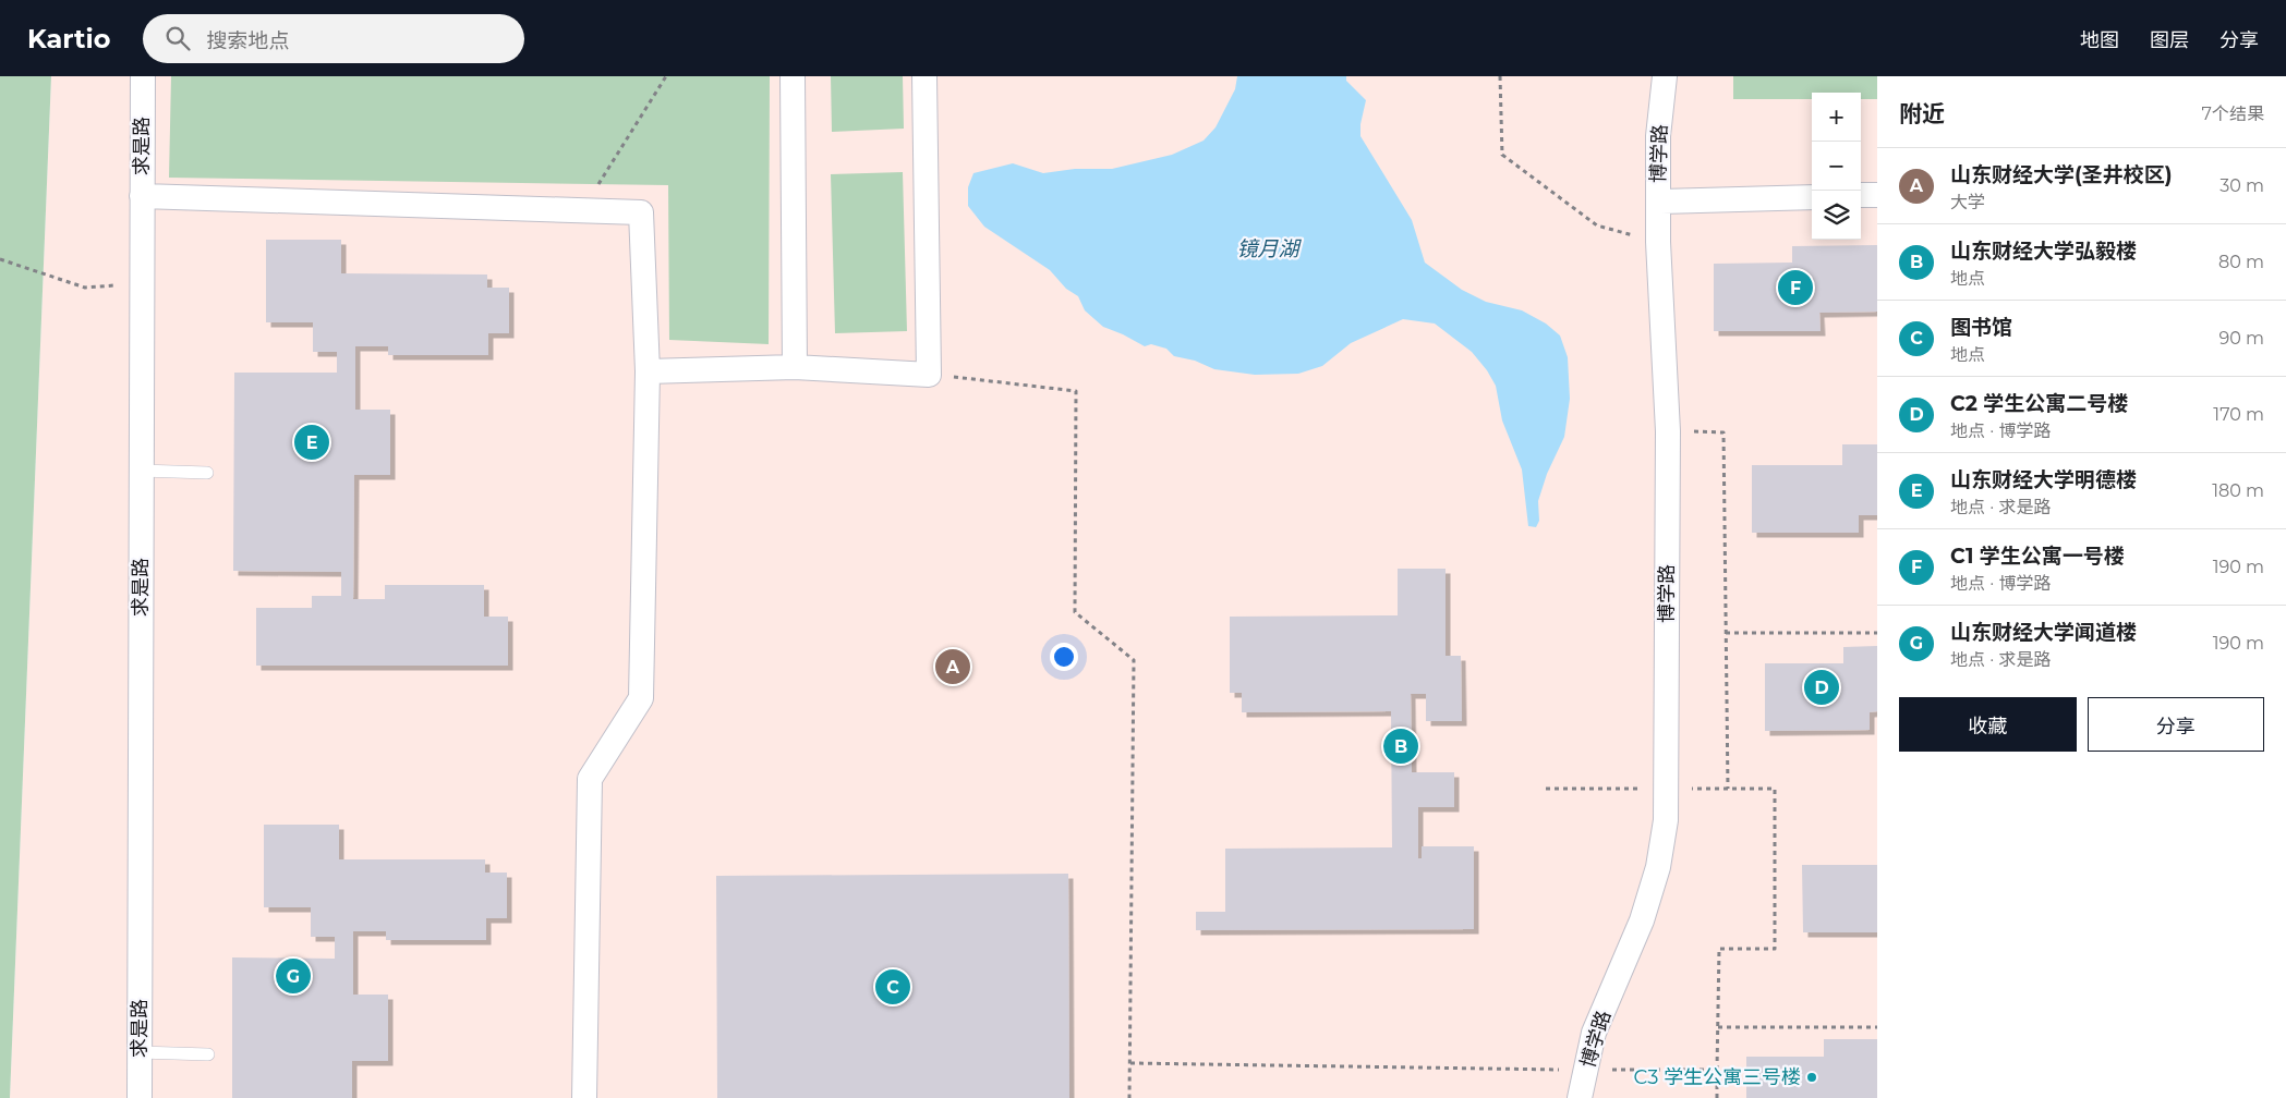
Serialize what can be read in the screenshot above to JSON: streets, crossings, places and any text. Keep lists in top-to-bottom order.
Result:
{
  "streets": {
    "street": ["求是路", "博学路"]
  },
  "water": ["镜月湖"],
  "places": ["C3 学生公寓三号楼"],
  "page": {
    "header": "Kartio",
    "search": "搜索地点",
    "nav": ["地图", "图层", "分享"],
    "heading": ["附近", "7个结果"],
    "map_buttons": ["+", "−"],
    "list": [
      {
        "mark": "A",
        "name": "山东财经大学(圣井校区)",
        "note": "大学",
        "value": "30 m"
      },
      {
        "mark": "B",
        "name": "山东财经大学弘毅楼",
        "note": "地点",
        "value": "80 m"
      },
      {
        "mark": "C",
        "name": "图书馆",
        "note": "地点",
        "value": "90 m"
      },
      {
        "mark": "D",
        "name": "C2 学生公寓二号楼",
        "note": "地点 · 博学路",
        "value": "170 m"
      },
      {
        "mark": "E",
        "name": "山东财经大学明德楼",
        "note": "地点 · 求是路",
        "value": "180 m"
      },
      {
        "mark": "F",
        "name": "C1 学生公寓一号楼",
        "note": "地点 · 博学路",
        "value": "190 m"
      },
      {
        "mark": "G",
        "name": "山东财经大学闻道楼",
        "note": "地点 · 求是路",
        "value": "190 m"
      }
    ],
    "pins": [
      "F",
      "E",
      "A",
      "D",
      "B",
      "G",
      "C"
    ],
    "buttons": ["收藏", "分享"]
  }
}
